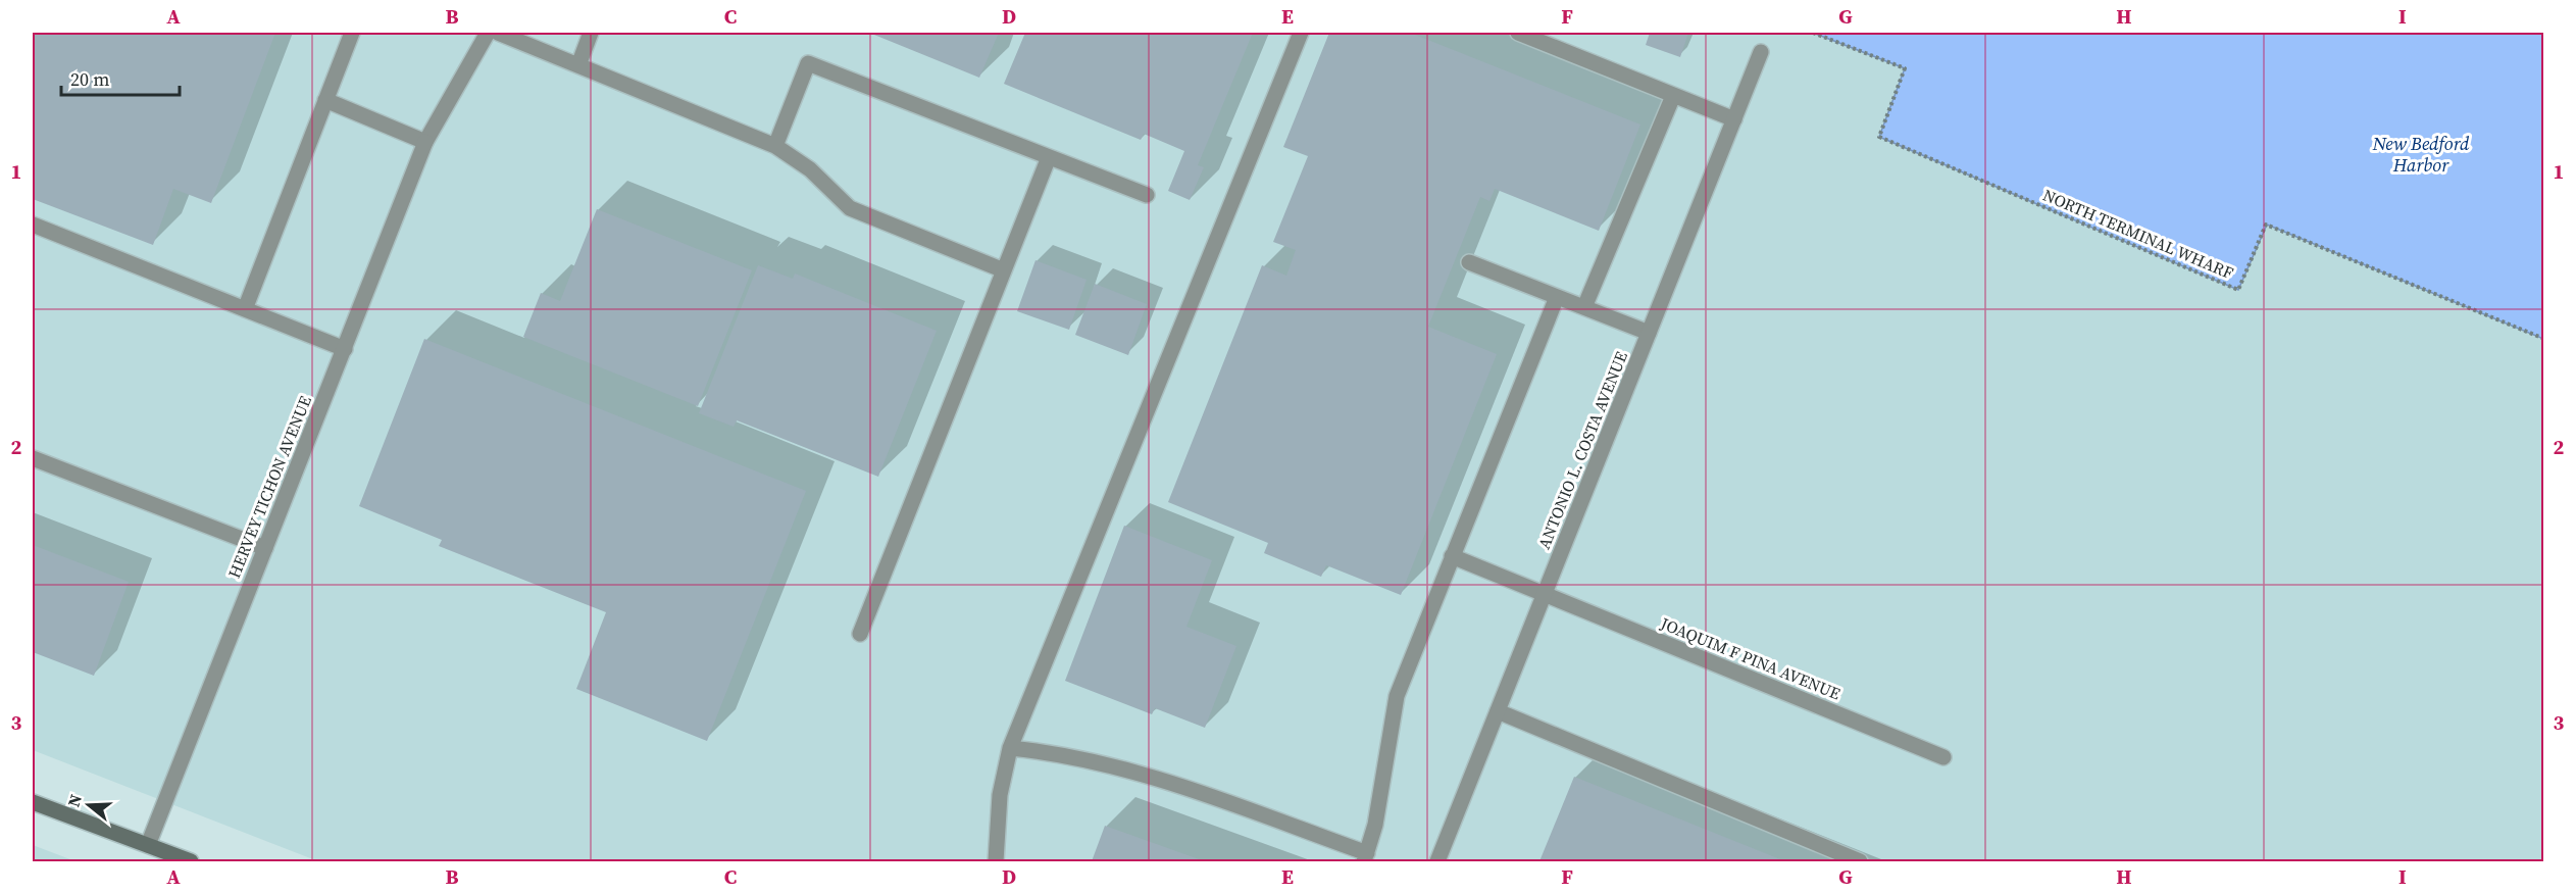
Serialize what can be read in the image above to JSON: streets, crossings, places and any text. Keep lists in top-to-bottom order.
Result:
{
  "streets": {
    "street": ["ANTONIO L. COSTA AVENUE", "HERVEY TICHON AVENUE", "JOAQUIM F PINA AVENUE"],
    "path": ["NORTH TERMINAL WHARF"]
  },
  "crossings": [
    ["ANTONIO L. COSTA AVENUE", "JOAQUIM F PINA AVENUE"]
  ],
  "water": ["New Bedford Harbor"],
  "scale_bar": "20 m",
  "north": "left",
  "grid": {
    "columns": [
      "A",
      "B",
      "C",
      "D",
      "E",
      "F",
      "G",
      "H",
      "I"
    ],
    "rows": ["1", "2", "3"]
  }
}
